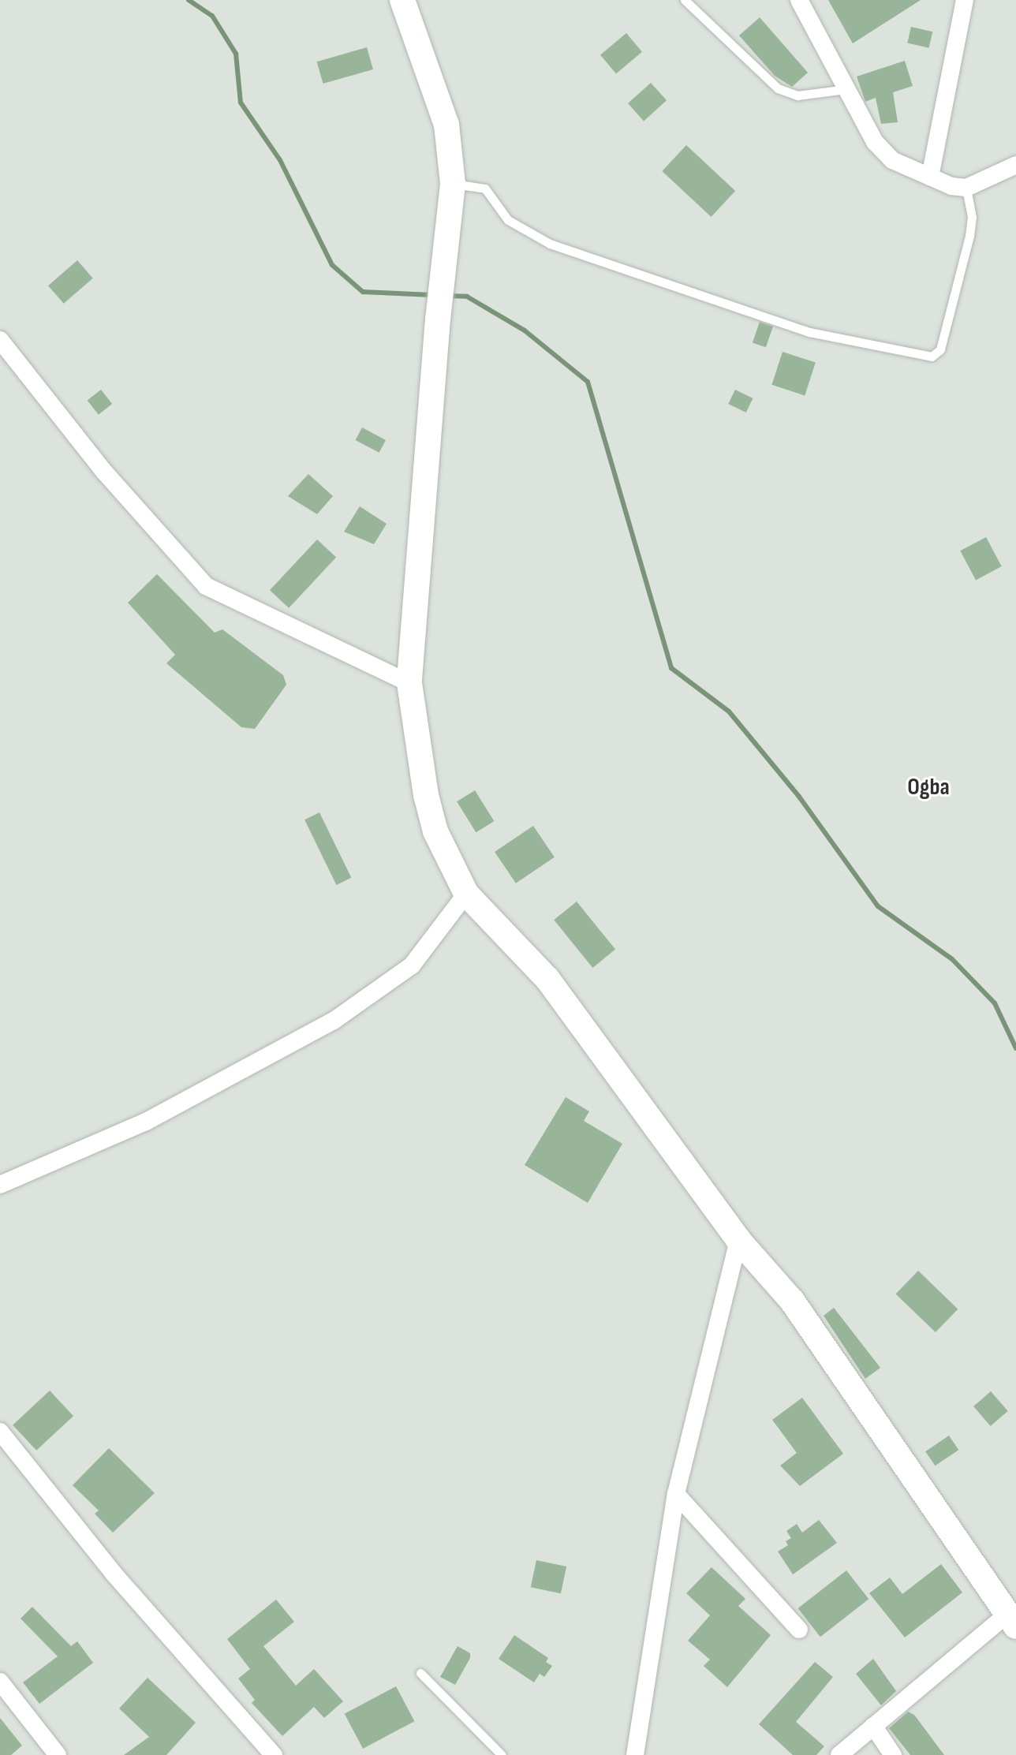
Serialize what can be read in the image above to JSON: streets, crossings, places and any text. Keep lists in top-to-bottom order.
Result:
{
  "districts": ["Ogba"]
}
